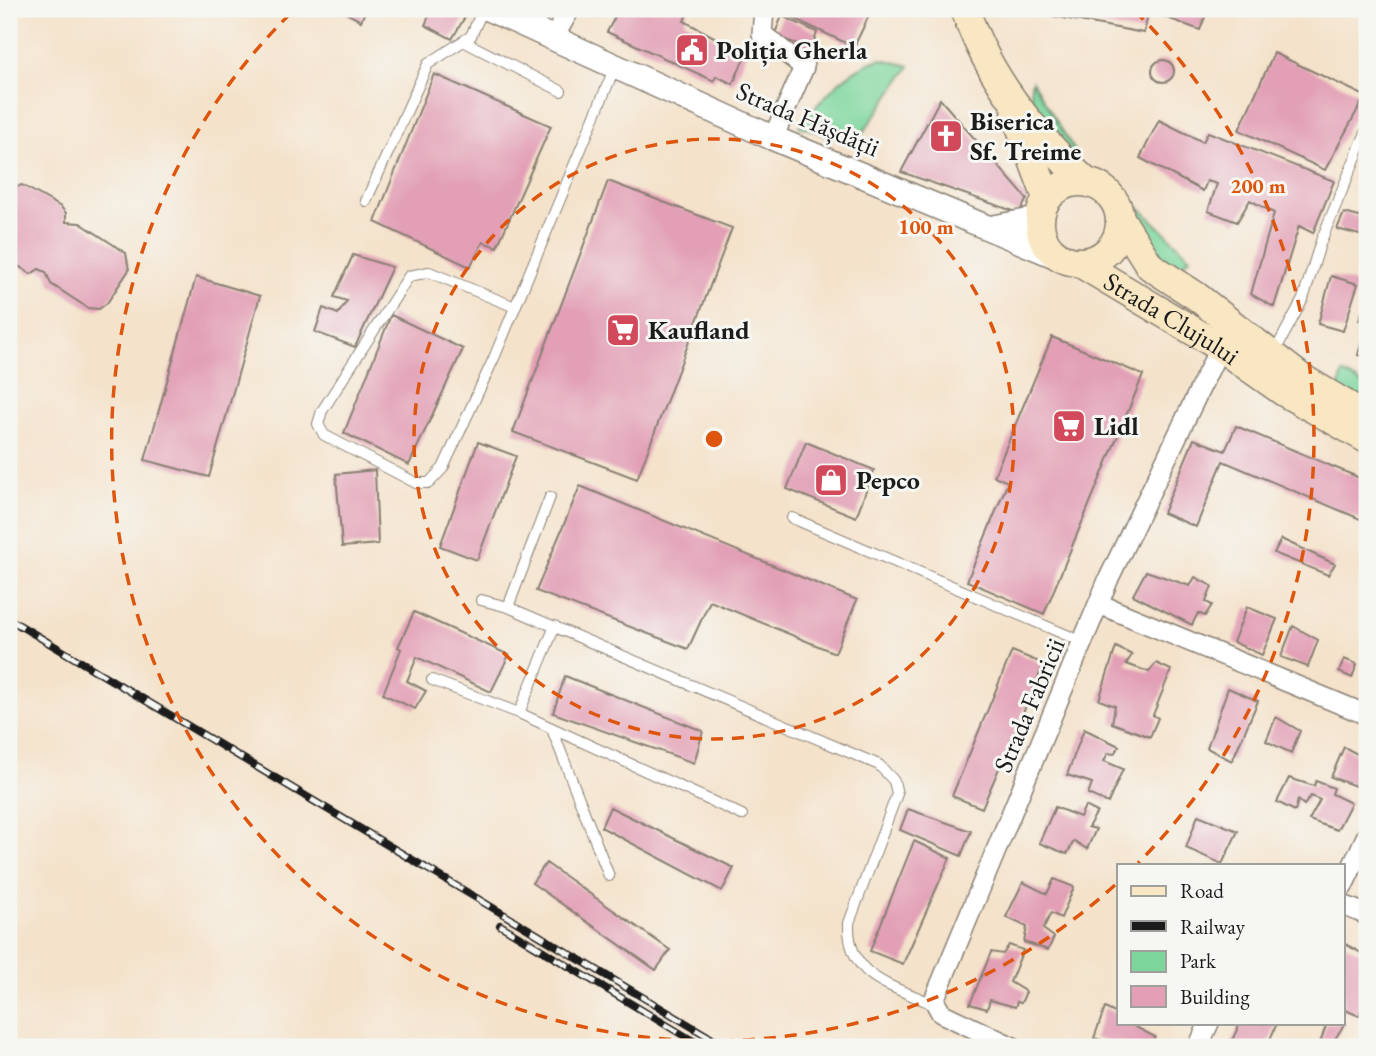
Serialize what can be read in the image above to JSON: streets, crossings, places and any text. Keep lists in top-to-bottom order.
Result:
{
  "streets": {
    "main road": ["Strada Clujului"],
    "street": ["Strada Hășdății", "Strada Fabricii"]
  },
  "crossings": [
    ["Strada Hășdății", "Strada Clujului"],
    ["Strada Clujului", "Strada Fabricii"]
  ],
  "places": {
    "public building": ["Poliția Gherla"],
    "church": ["Biserica Sf. Treime"],
    "supermarket": ["Kaufland", "Lidl"],
    "shop": ["Pepco"]
  },
  "legend": [
    "Road",
    "Railway",
    "Park",
    "Building"
  ],
  "rings": ["200 m", "100 m"]
}
